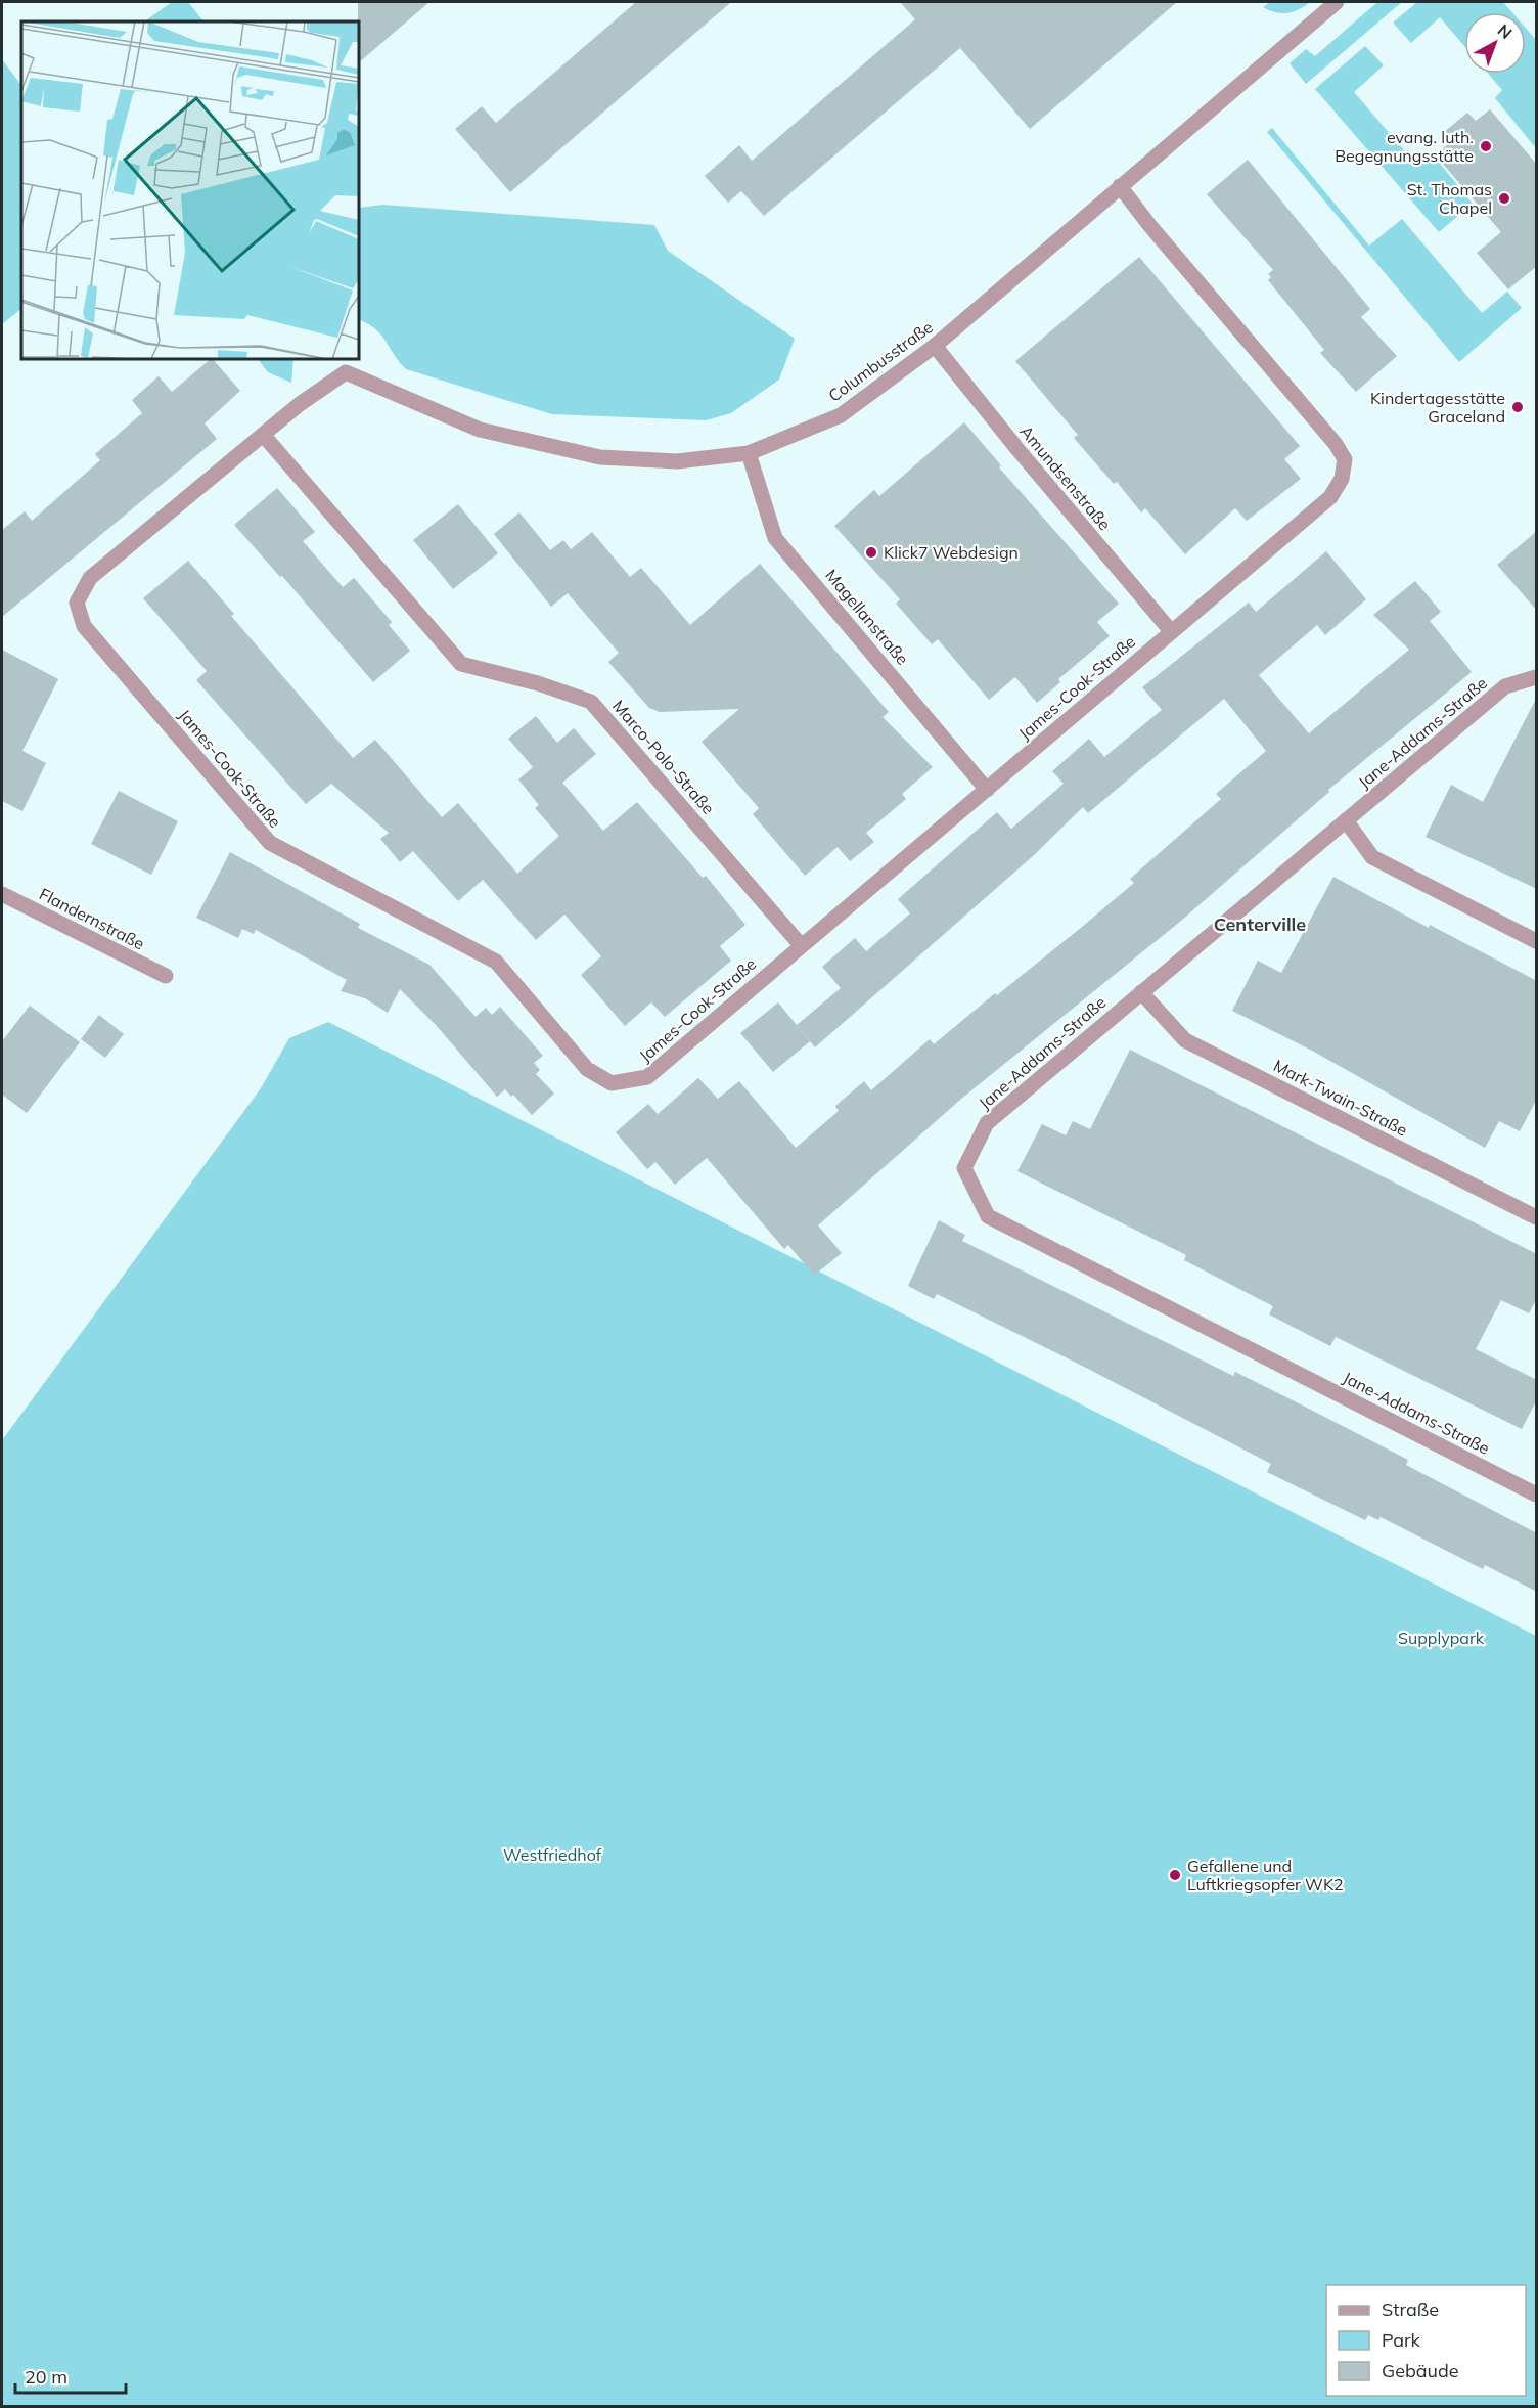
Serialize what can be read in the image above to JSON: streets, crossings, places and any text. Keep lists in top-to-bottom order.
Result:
{
  "streets": {
    "street": [
      "Columbusstraße",
      "Amundsenstraße",
      "Magellanstraße",
      "James-Cook-Straße",
      "Jane-Addams-Straße",
      "Marco-Polo-Straße",
      "Flandernstraße",
      "Mark-Twain-Straße"
    ]
  },
  "crossings": [
    ["Columbusstraße", "Amundsenstraße"],
    ["Columbusstraße", "Magellanstraße"],
    ["Columbusstraße", "James-Cook-Straße"],
    ["Amundsenstraße", "James-Cook-Straße"],
    ["Magellanstraße", "James-Cook-Straße"],
    ["James-Cook-Straße", "Marco-Polo-Straße"],
    ["Jane-Addams-Straße", "Mark-Twain-Straße"]
  ],
  "districts": ["Centerville"],
  "parks": ["Supplypark", "Westfriedhof"],
  "places": [
    "evang. luth. Begegnungsstätte",
    "St. Thomas Chapel",
    "Kindertagesstätte Graceland",
    "Klick7 Webdesign",
    "Gefallene und Luftkriegsopfer WK2"
  ],
  "legend": ["Straße", "Park", "Gebäude"],
  "scale_bar": "20 m",
  "north": "top right"
}
